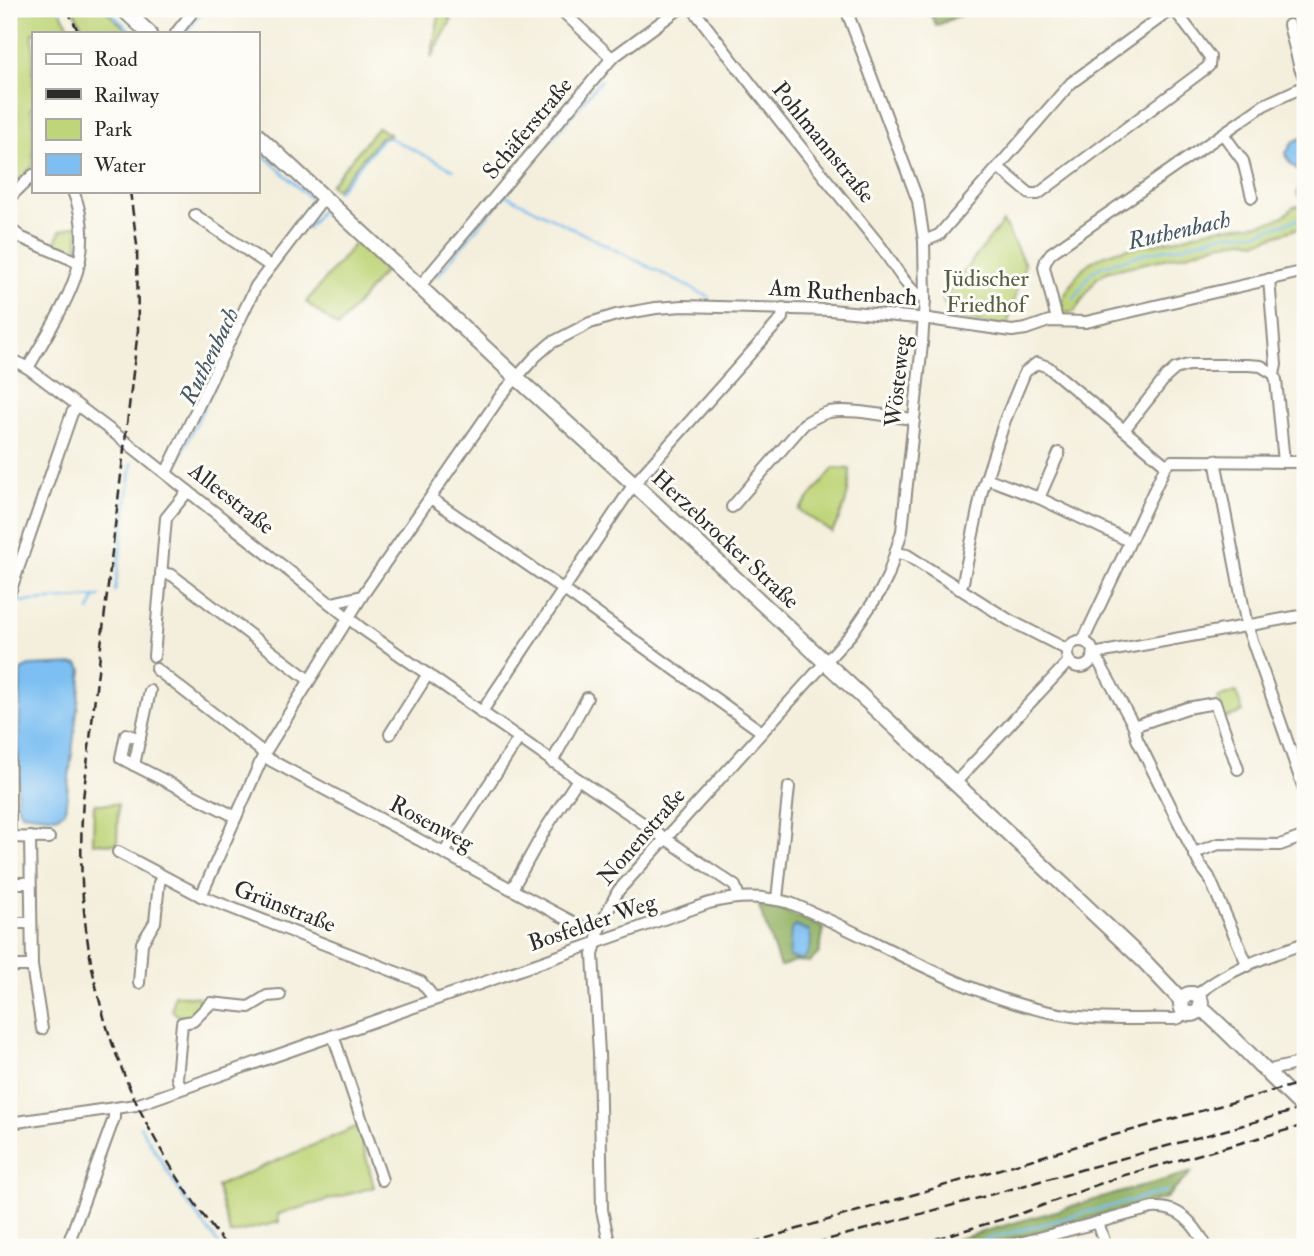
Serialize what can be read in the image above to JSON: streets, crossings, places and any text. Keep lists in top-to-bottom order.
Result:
{
  "streets": {
    "main road": ["Herzebrocker Straße"],
    "street": [
      "Schäferstraße",
      "Pohlmannstraße",
      "Am Ruthenbach",
      "Wösteweg",
      "Alleestraße",
      "Rosenweg",
      "Nonenstraße",
      "Grünstraße",
      "Bosfelder Weg"
    ]
  },
  "crossings": [
    ["Schäferstraße", "Herzebrocker Straße"],
    ["Pohlmannstraße", "Wösteweg"],
    ["Am Ruthenbach", "Wösteweg"],
    ["Am Ruthenbach", "Alleestraße"],
    ["Am Ruthenbach", "Herzebrocker Straße"],
    ["Am Ruthenbach", "Rosenweg"],
    ["Am Ruthenbach", "Grünstraße"],
    ["Wösteweg", "Herzebrocker Straße"],
    ["Wösteweg", "Nonenstraße"],
    ["Alleestraße", "Nonenstraße"],
    ["Alleestraße", "Bosfelder Weg"],
    ["Herzebrocker Straße", "Nonenstraße"],
    ["Herzebrocker Straße", "Bosfelder Weg"],
    ["Nonenstraße", "Bosfelder Weg"],
    ["Grünstraße", "Bosfelder Weg"]
  ],
  "water": ["Ruthenbach"],
  "parks": ["Jüdischer Friedhof"],
  "legend": [
    "Road",
    "Railway",
    "Park",
    "Water"
  ]
}
